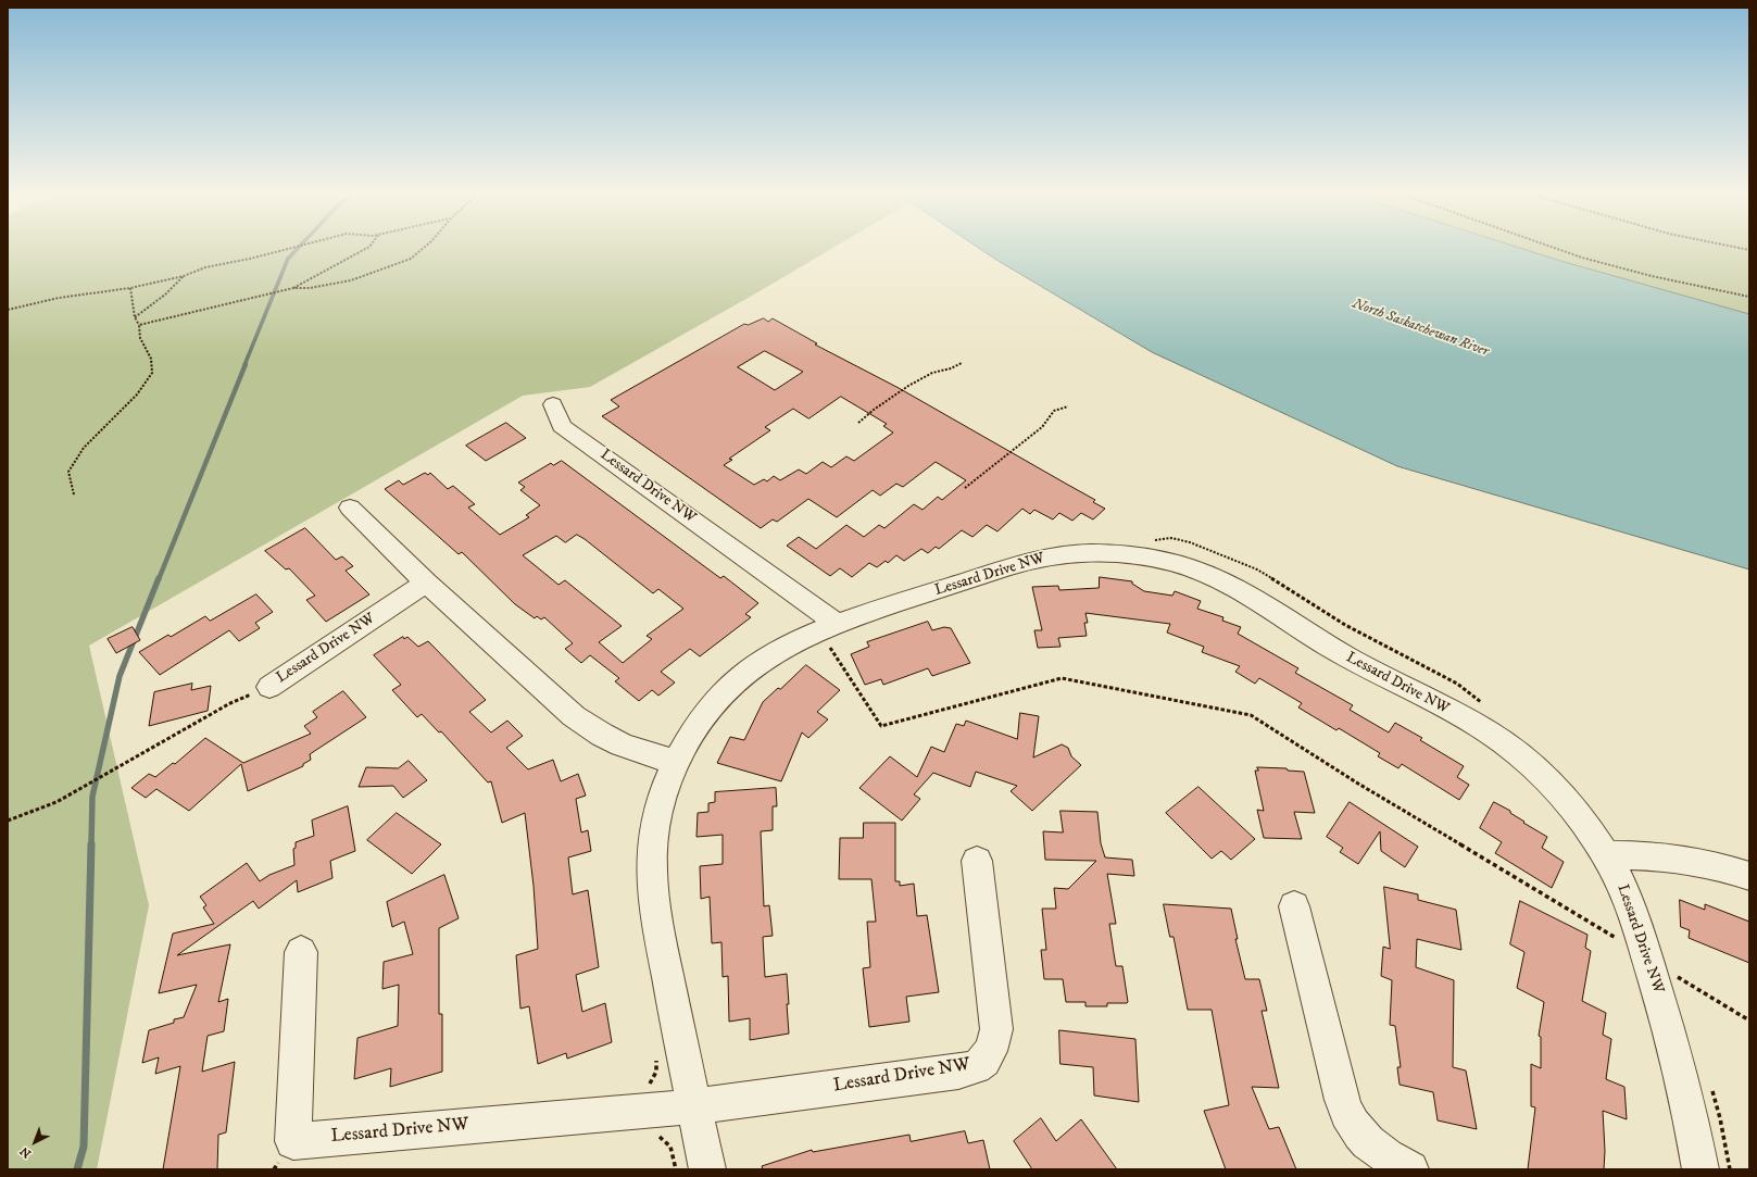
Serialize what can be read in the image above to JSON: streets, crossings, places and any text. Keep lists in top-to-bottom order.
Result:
{
  "streets": {
    "street": ["Lessard Drive NW"]
  },
  "water": ["North Saskatchewan River"],
  "north": "bottom left"
}
